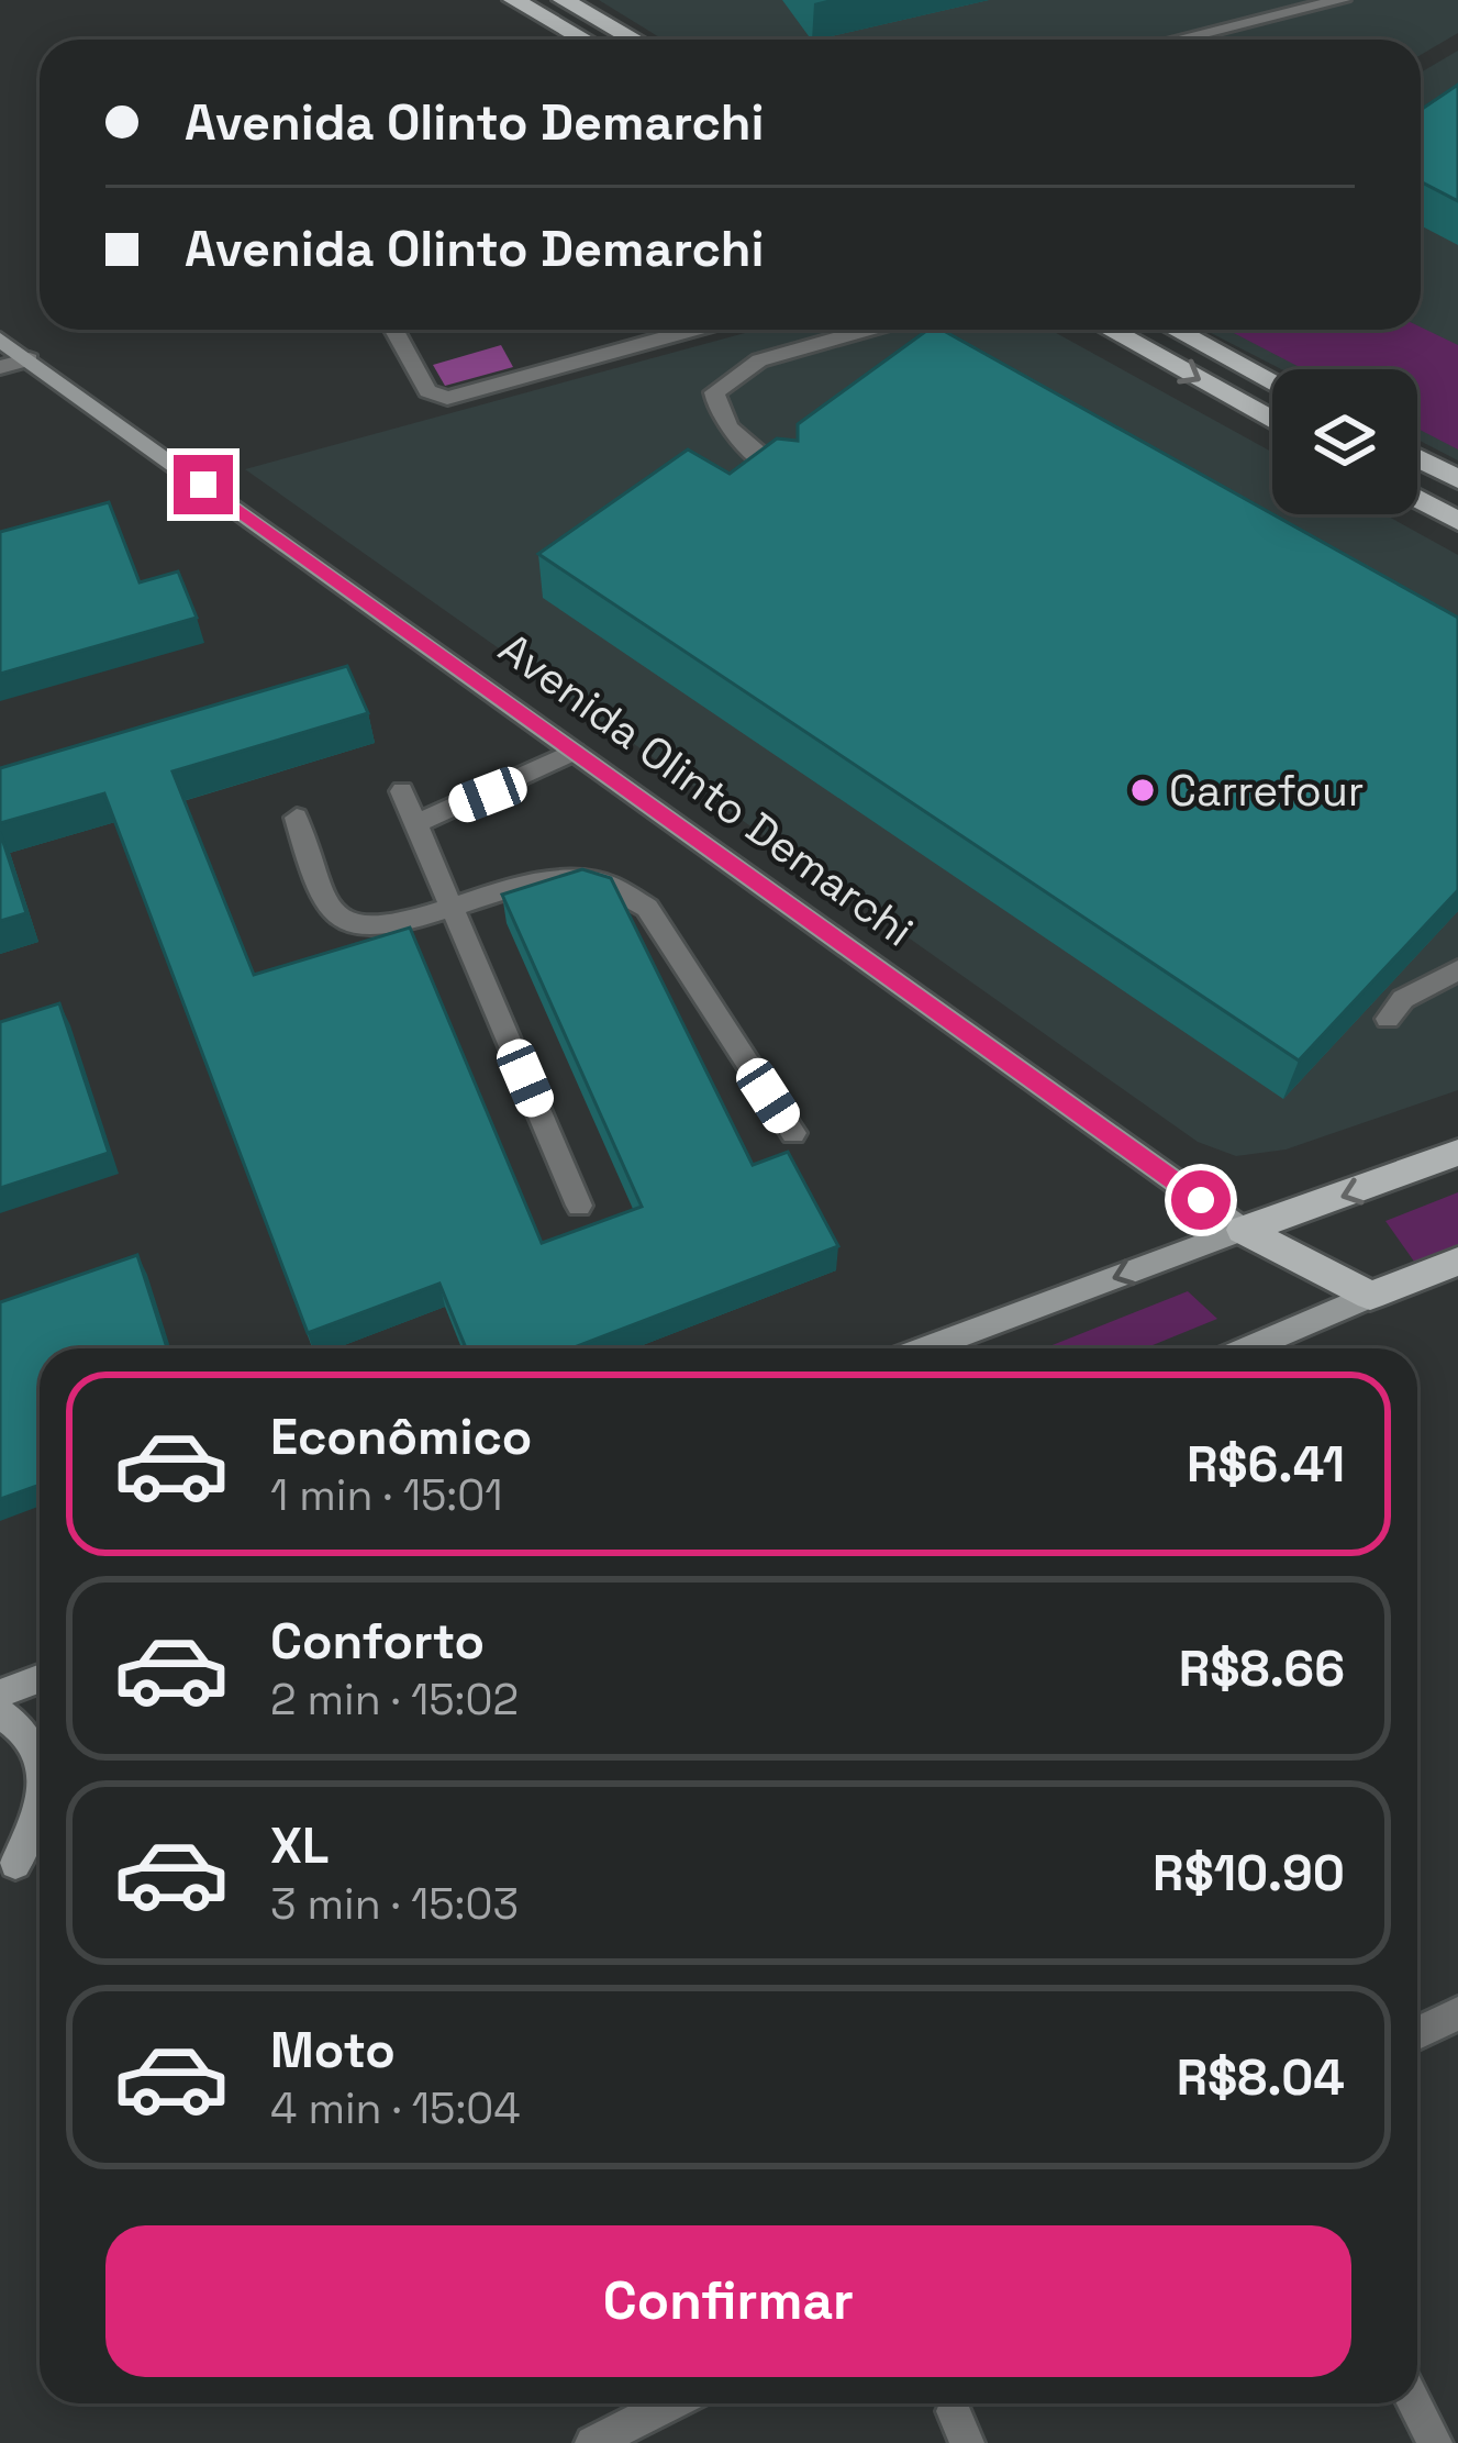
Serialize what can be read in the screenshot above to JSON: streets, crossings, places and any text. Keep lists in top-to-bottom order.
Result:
{
  "streets": {
    "main road": ["Avenida Olinto Demarchi"]
  },
  "places": ["Carrefour"],
  "page": {
    "banner": ["Avenida Olinto Demarchi", "Avenida Olinto Demarchi"],
    "list": [
      {
        "name": "Econômico",
        "note": "1 min · 15:01",
        "value": "R$6.41"
      },
      {
        "name": "Conforto",
        "note": "2 min · 15:02",
        "value": "R$8.66"
      },
      {
        "name": "XL",
        "note": "3 min · 15:03",
        "value": "R$10.90"
      },
      {
        "name": "Moto",
        "note": "4 min · 15:04",
        "value": "R$8.04"
      }
    ],
    "buttons": "Confirmar"
  }
}
